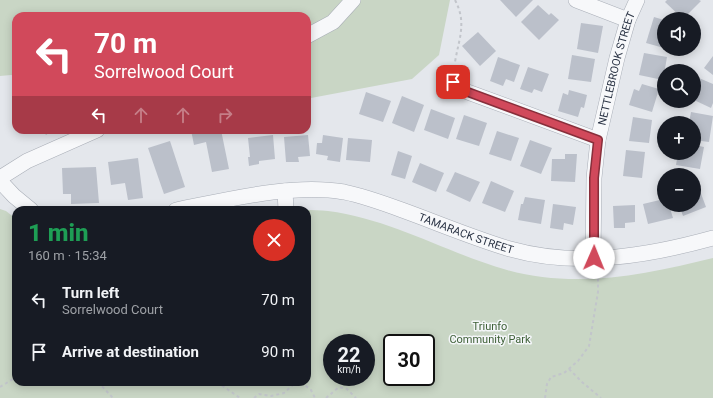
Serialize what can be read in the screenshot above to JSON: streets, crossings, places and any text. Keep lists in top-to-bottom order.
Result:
{
  "streets": {
    "street": ["NETTLEBROOK STREET", "TAMARACK STREET"]
  },
  "crossings": [
    ["NETTLEBROOK STREET", "TAMARACK STREET"]
  ],
  "parks": ["Triunfo Community Park"],
  "page": {
    "map_buttons": ["+", "−"],
    "turn": ["70 m", "Sorrelwood Court"],
    "heading": ["1 min", "160 m · 15:34"],
    "list": [
      {
        "name": "Turn left",
        "note": "Sorrelwood Court",
        "value": "70 m"
      },
      {
        "name": "Arrive at destination",
        "value": "90 m"
      }
    ],
    "speed": "22 km/h",
    "limit": "30"
  }
}
